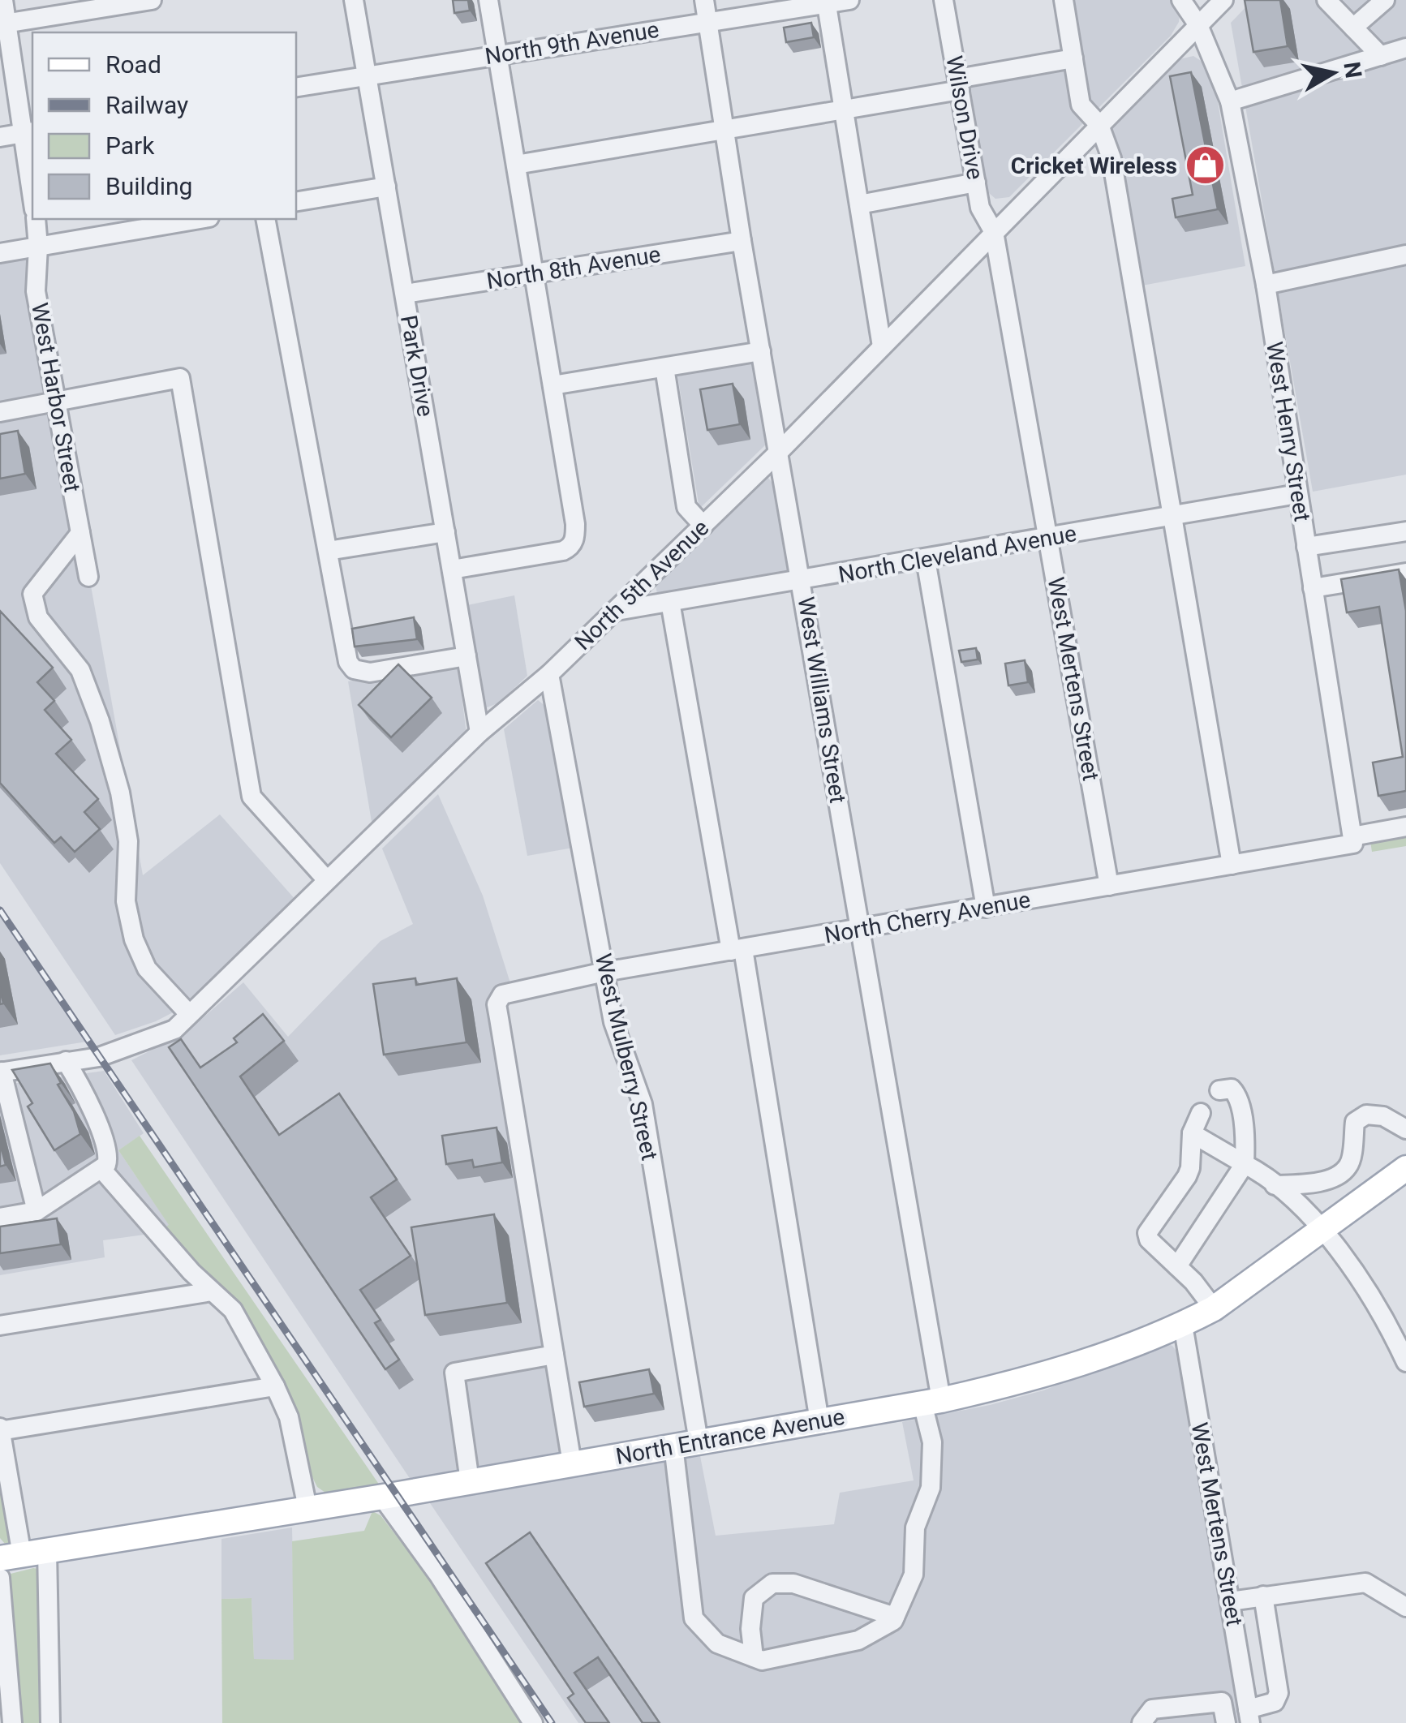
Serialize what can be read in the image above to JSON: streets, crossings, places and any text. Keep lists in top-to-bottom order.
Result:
{
  "streets": {
    "main road": ["North Entrance Avenue"],
    "street": [
      "North 9th Avenue",
      "Wilson Drive",
      "North 8th Avenue",
      "Park Drive",
      "West Harbor Street",
      "West Henry Street",
      "North Cleveland Avenue",
      "North 5th Avenue",
      "West Mertens Street",
      "West Williams Street",
      "North Cherry Avenue",
      "West Mulberry Street"
    ]
  },
  "crossings": [
    ["North 9th Avenue", "Park Drive"],
    ["North 9th Avenue", "West Williams Street"],
    ["Wilson Drive", "North 5th Avenue"],
    ["Wilson Drive", "West Mertens Street"],
    ["North 8th Avenue", "Park Drive"],
    ["North 8th Avenue", "West Williams Street"],
    ["Park Drive", "North 5th Avenue"],
    ["West Henry Street", "North Cleveland Avenue"],
    ["West Henry Street", "North 5th Avenue"],
    ["West Henry Street", "North Cherry Avenue"],
    ["North Cleveland Avenue", "North 5th Avenue"],
    ["North Cleveland Avenue", "West Mertens Street"],
    ["North Cleveland Avenue", "West Williams Street"],
    ["North 5th Avenue", "West Mertens Street"],
    ["North 5th Avenue", "West Williams Street"],
    ["North 5th Avenue", "West Mulberry Street"],
    ["West Mertens Street", "North Cherry Avenue"],
    ["West Mertens Street", "North Entrance Avenue"],
    ["West Williams Street", "North Cherry Avenue"],
    ["West Williams Street", "North Entrance Avenue"],
    ["North Cherry Avenue", "West Mulberry Street"],
    ["West Mulberry Street", "North Entrance Avenue"]
  ],
  "places": {
    "shop": ["Cricket Wireless"]
  },
  "legend": [
    "Road",
    "Railway",
    "Park",
    "Building"
  ],
  "north": "right"
}
